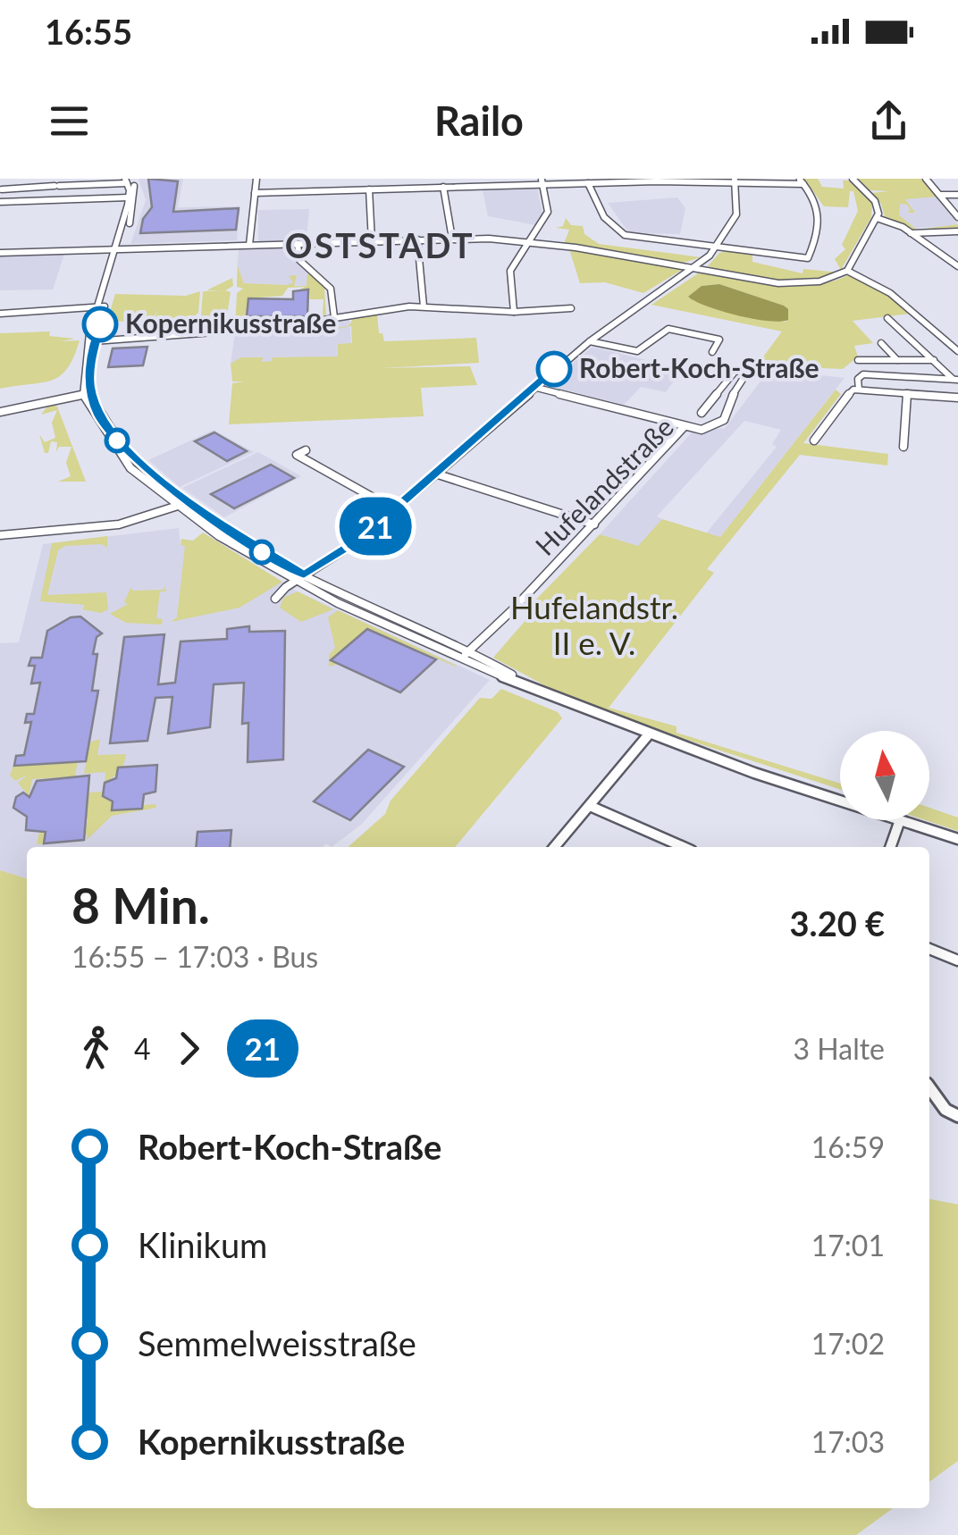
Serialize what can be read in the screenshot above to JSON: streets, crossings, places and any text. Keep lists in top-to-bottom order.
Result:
{
  "streets": {
    "street": ["Hufelandstraße"]
  },
  "districts": ["OSTSTADT"],
  "parks": ["Hufelandstr. II e. V."],
  "places": ["Kopernikusstraße", "Robert-Koch-Straße"],
  "lines": ["bus line 21"],
  "north": "top",
  "page": {
    "status": "16:55",
    "header": "Railo",
    "on_map": "21",
    "heading": ["8 Min.", "16:55 – 17:03 · Bus", "3.20 €"],
    "legs": ["4", "21", "3 Halte"],
    "list": [
      {
        "name": "Robert-Koch-Straße",
        "value": "16:59"
      },
      {
        "name": "Klinikum",
        "value": "17:01"
      },
      {
        "name": "Semmelweisstraße",
        "value": "17:02"
      },
      {
        "name": "Kopernikusstraße",
        "value": "17:03"
      }
    ]
  }
}
